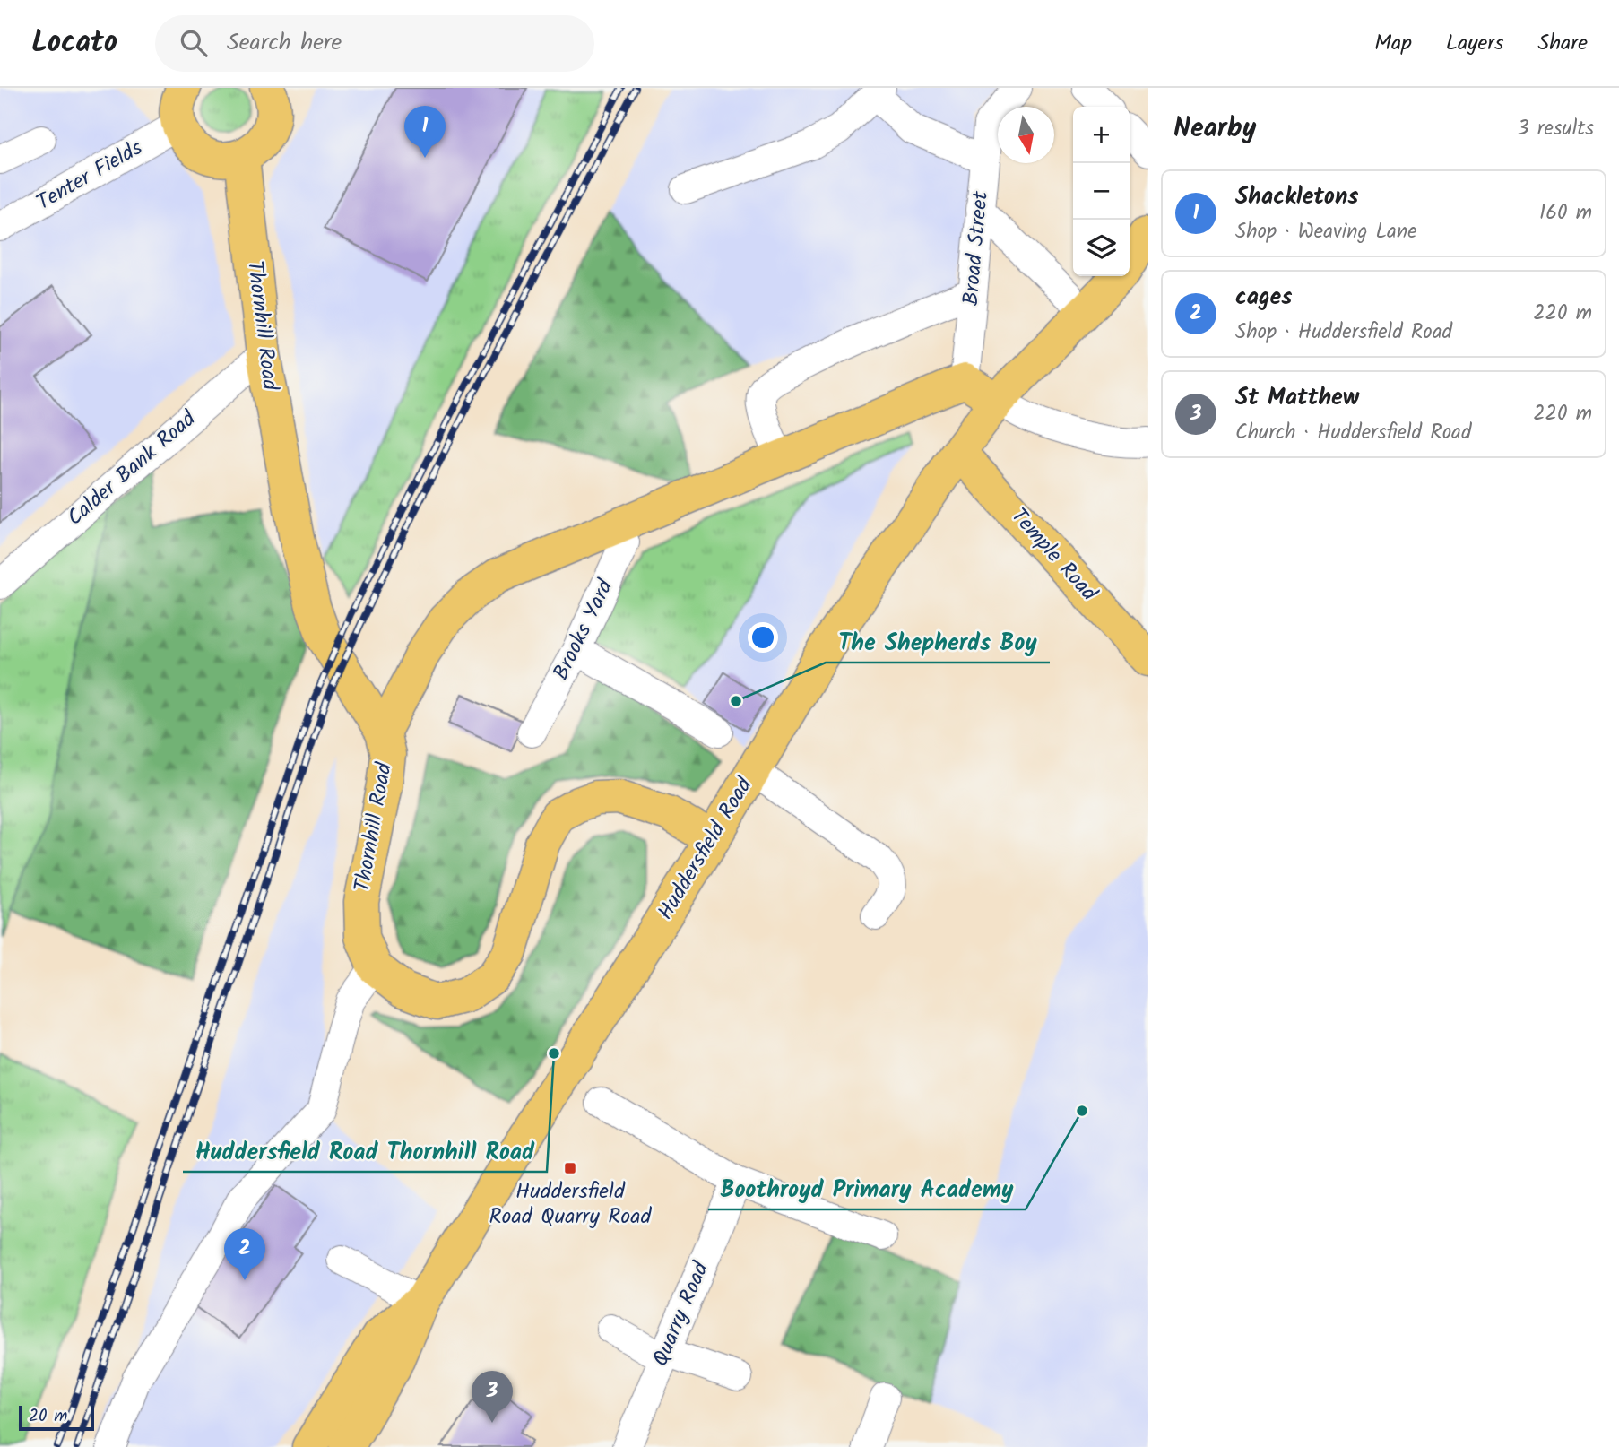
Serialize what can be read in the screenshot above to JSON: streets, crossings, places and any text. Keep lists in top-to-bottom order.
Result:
{
  "streets": {
    "main road": ["Thornhill Road", "Temple Road", "Huddersfield Road"],
    "street": [
      "Tenter Fields",
      "Broad Street",
      "Calder Bank Road",
      "Brooks Yard",
      "Quarry Road"
    ]
  },
  "crossings": [
    ["Thornhill Road", "Calder Bank Road"],
    ["Thornhill Road", "Huddersfield Road"],
    ["Temple Road", "Huddersfield Road"]
  ],
  "places": {
    "other": ["The Shepherds Boy", "Huddersfield Road Thornhill Road", "Boothroyd Primary Academy"],
    "transit": ["Huddersfield Road Quarry Road"]
  },
  "scale_bar": "20 m",
  "north": "bottom",
  "page": {
    "header": "Locato",
    "search": "Search here",
    "nav": ["Map", "Layers", "Share"],
    "heading": ["Nearby", "3 results"],
    "pins": ["1", "2", "3"],
    "map_buttons": ["+", "−"],
    "list": [
      {
        "mark": "1",
        "name": "Shackletons",
        "note": "Shop · Weaving Lane",
        "value": "160 m"
      },
      {
        "mark": "2",
        "name": "cages",
        "note": "Shop · Huddersfield Road",
        "value": "220 m"
      },
      {
        "mark": "3",
        "name": "St Matthew",
        "note": "Church · Huddersfield Road",
        "value": "220 m"
      }
    ],
    "scale": "20 m"
  }
}
